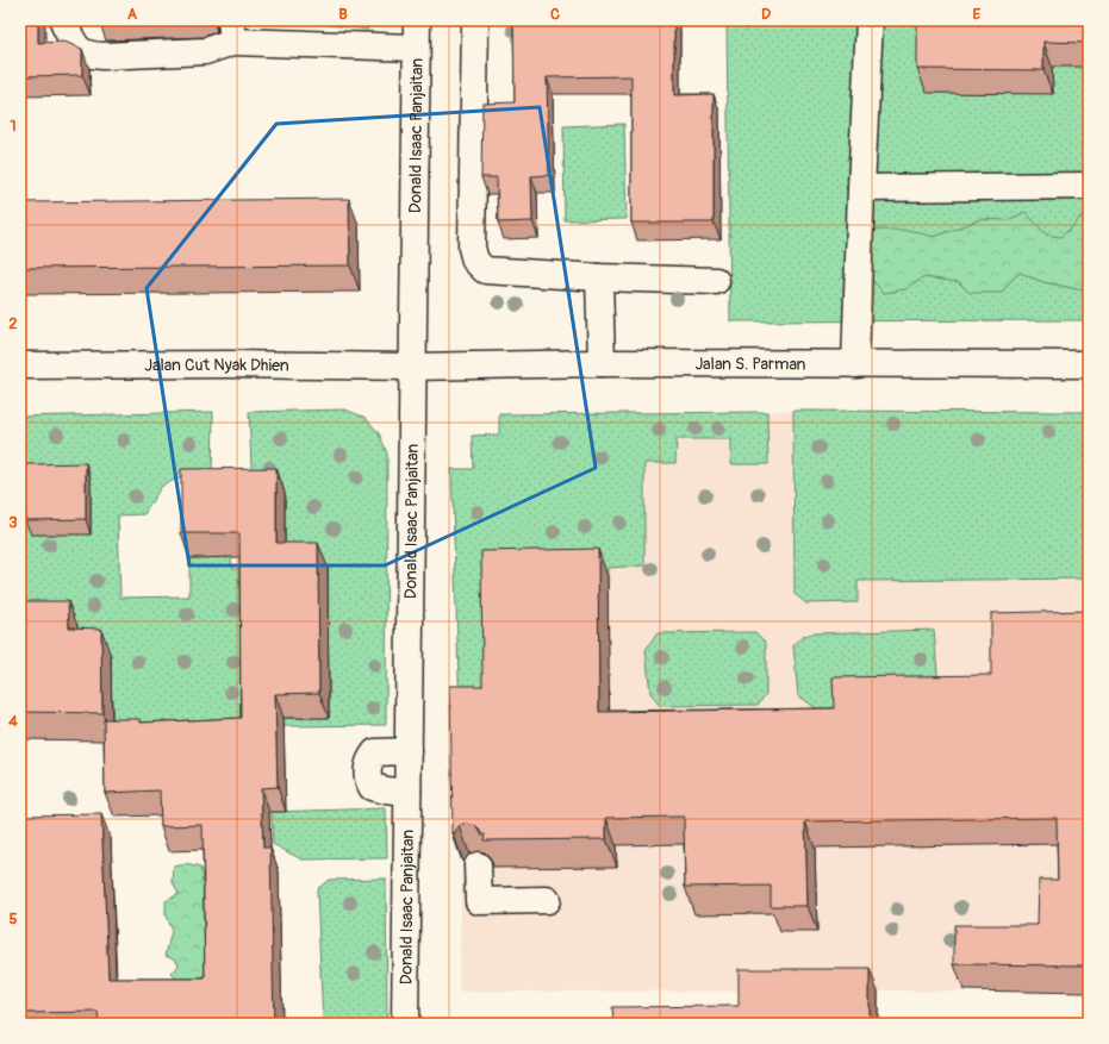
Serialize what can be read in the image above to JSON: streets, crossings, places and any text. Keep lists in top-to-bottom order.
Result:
{
  "streets": {
    "street": ["Donald Isaac Panjaitan", "Jalan S. Parman", "Jalan Cut Nyak Dhien"]
  },
  "crossings": [
    ["Donald Isaac Panjaitan", "Jalan S. Parman"],
    ["Donald Isaac Panjaitan", "Jalan Cut Nyak Dhien"],
    ["Jalan S. Parman", "Jalan Cut Nyak Dhien"]
  ],
  "grid": {
    "columns": [
      "A",
      "B",
      "C",
      "D",
      "E"
    ],
    "rows": [
      "1",
      "2",
      "3",
      "4",
      "5"
    ]
  }
}
